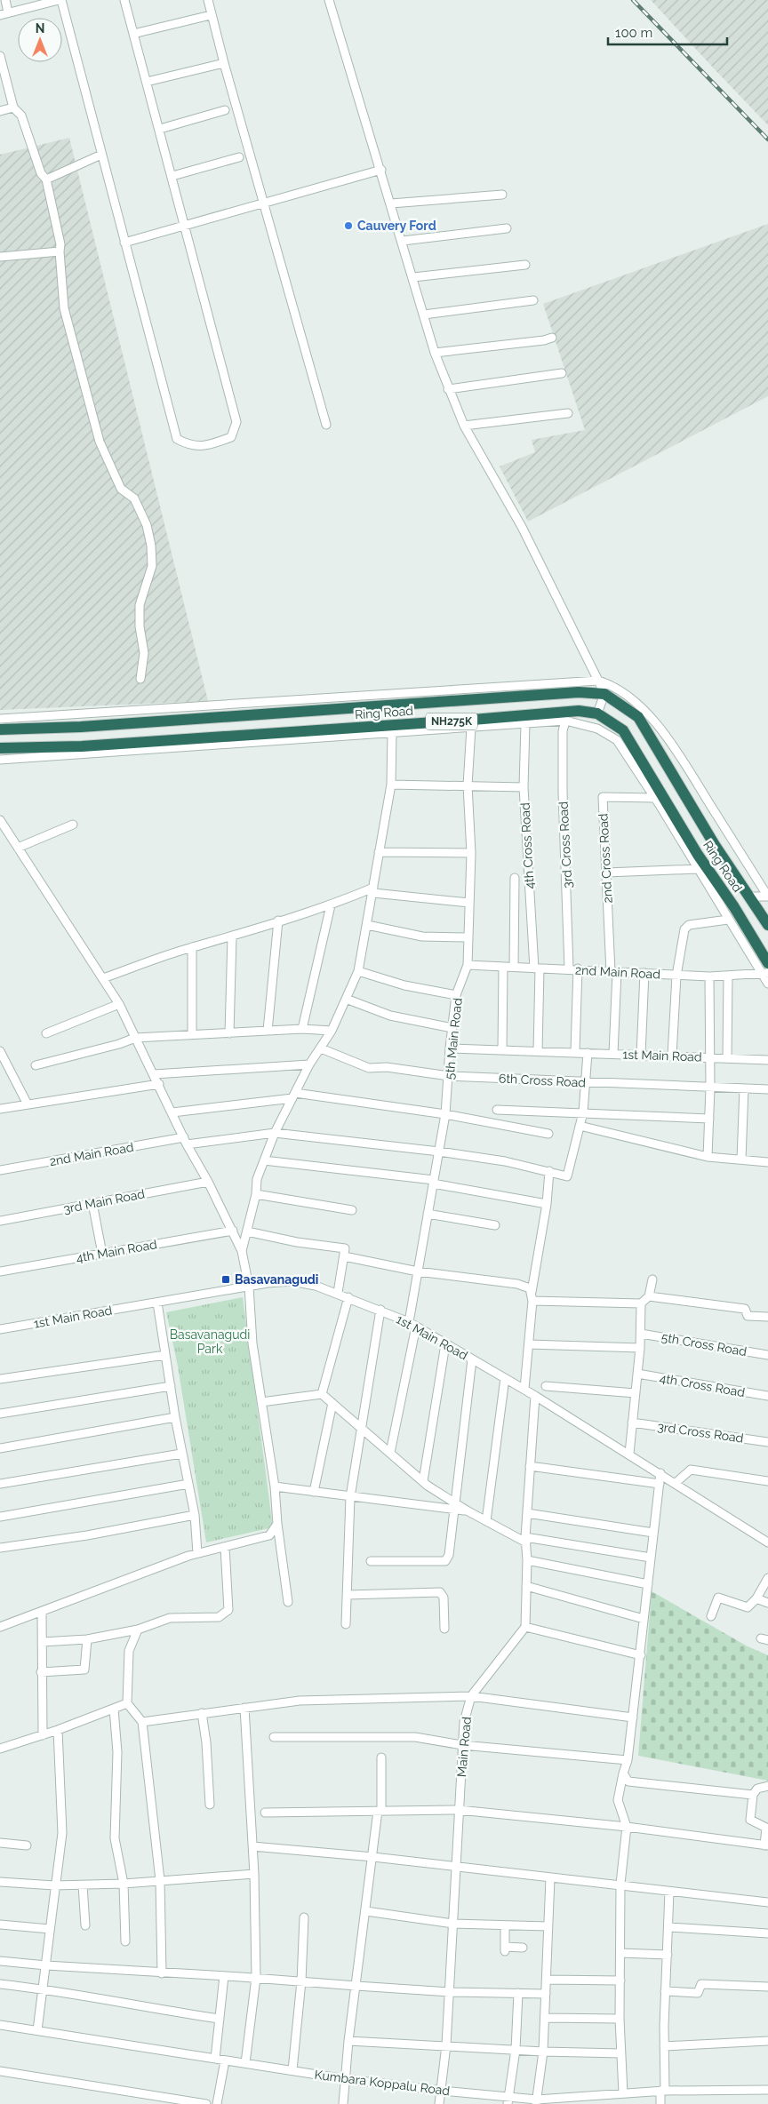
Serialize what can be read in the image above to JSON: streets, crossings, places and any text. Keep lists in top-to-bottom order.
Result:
{
  "streets": {
    "highway": ["Ring Road", "NH275K"],
    "street": [
      "3rd Cross Road",
      "4th Cross Road",
      "2nd Cross Road",
      "2nd Main Road",
      "5th Main Road",
      "1st Main Road",
      "6th Cross Road",
      "3rd Main Road",
      "4th Main Road",
      "5th Cross Road",
      "Main Road",
      "Kumbara Koppalu Road"
    ]
  },
  "crossings": [
    ["3rd Cross Road", "2nd Main Road"],
    ["4th Cross Road", "2nd Main Road"],
    ["4th Cross Road", "1st Main Road"],
    ["2nd Cross Road", "2nd Main Road"],
    ["2nd Cross Road", "1st Main Road"],
    ["2nd Main Road", "5th Main Road"],
    ["5th Main Road", "1st Main Road"],
    ["5th Main Road", "6th Cross Road"],
    ["Main Road", "Kumbara Koppalu Road"]
  ],
  "parks": ["Basavanagudi Park"],
  "places": {
    "other": ["Cauvery Ford"],
    "transit": ["Basavanagudi"]
  },
  "scale_bar": "100 m",
  "north": "top"
}
